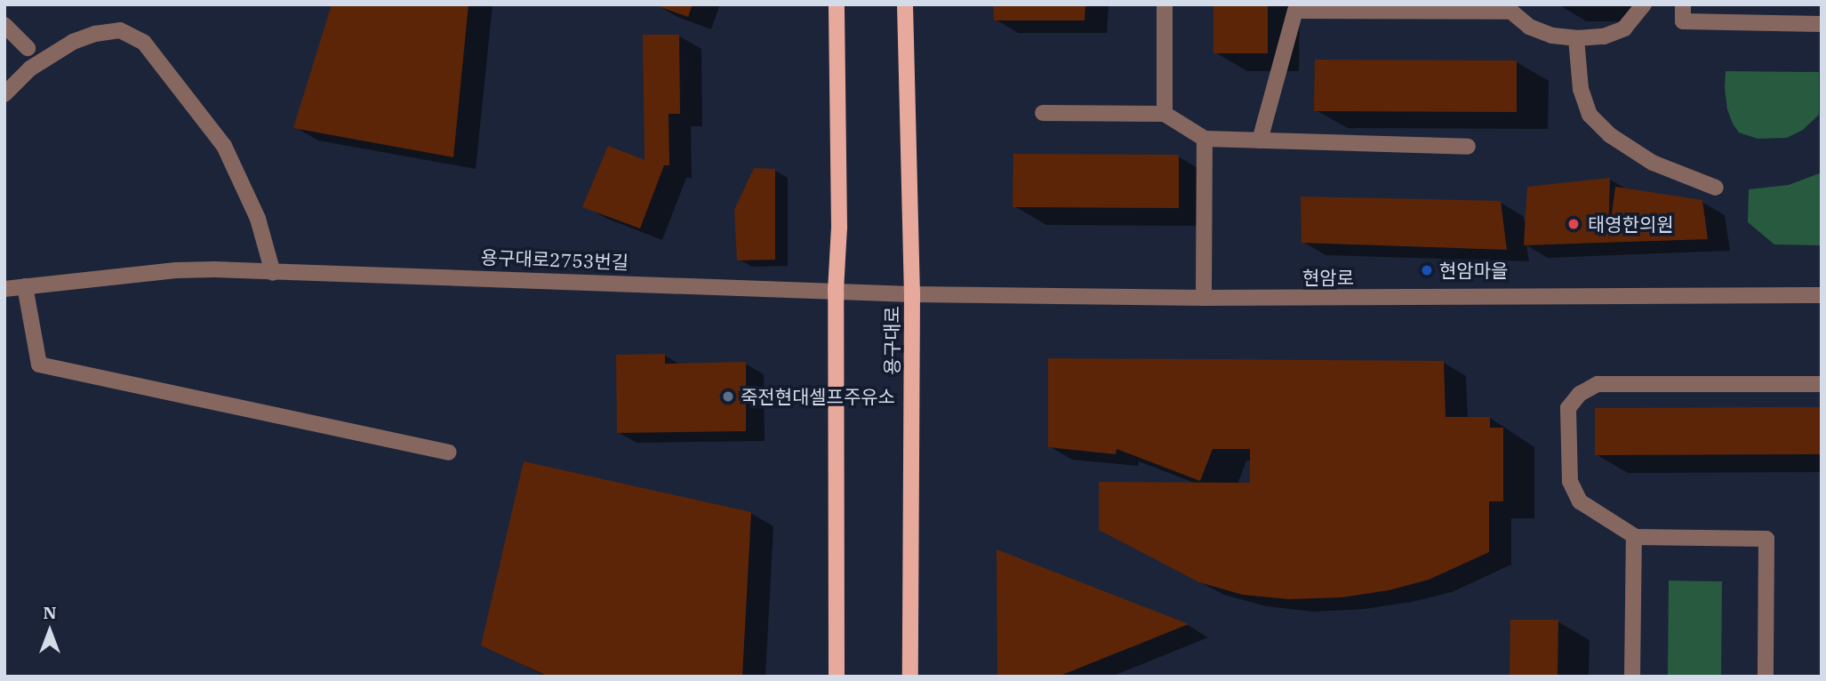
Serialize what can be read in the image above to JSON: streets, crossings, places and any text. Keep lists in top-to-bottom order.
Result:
{
  "streets": {
    "main road": ["용구대로"],
    "street": ["용구대로2753번길", "현암로"]
  },
  "crossings": [
    ["용구대로2753번길", "현암로"],
    ["현암로", "용구대로"]
  ],
  "places": ["태영한의원", "현암마을", "죽전현대셀프주유소"],
  "north": "top"
}
